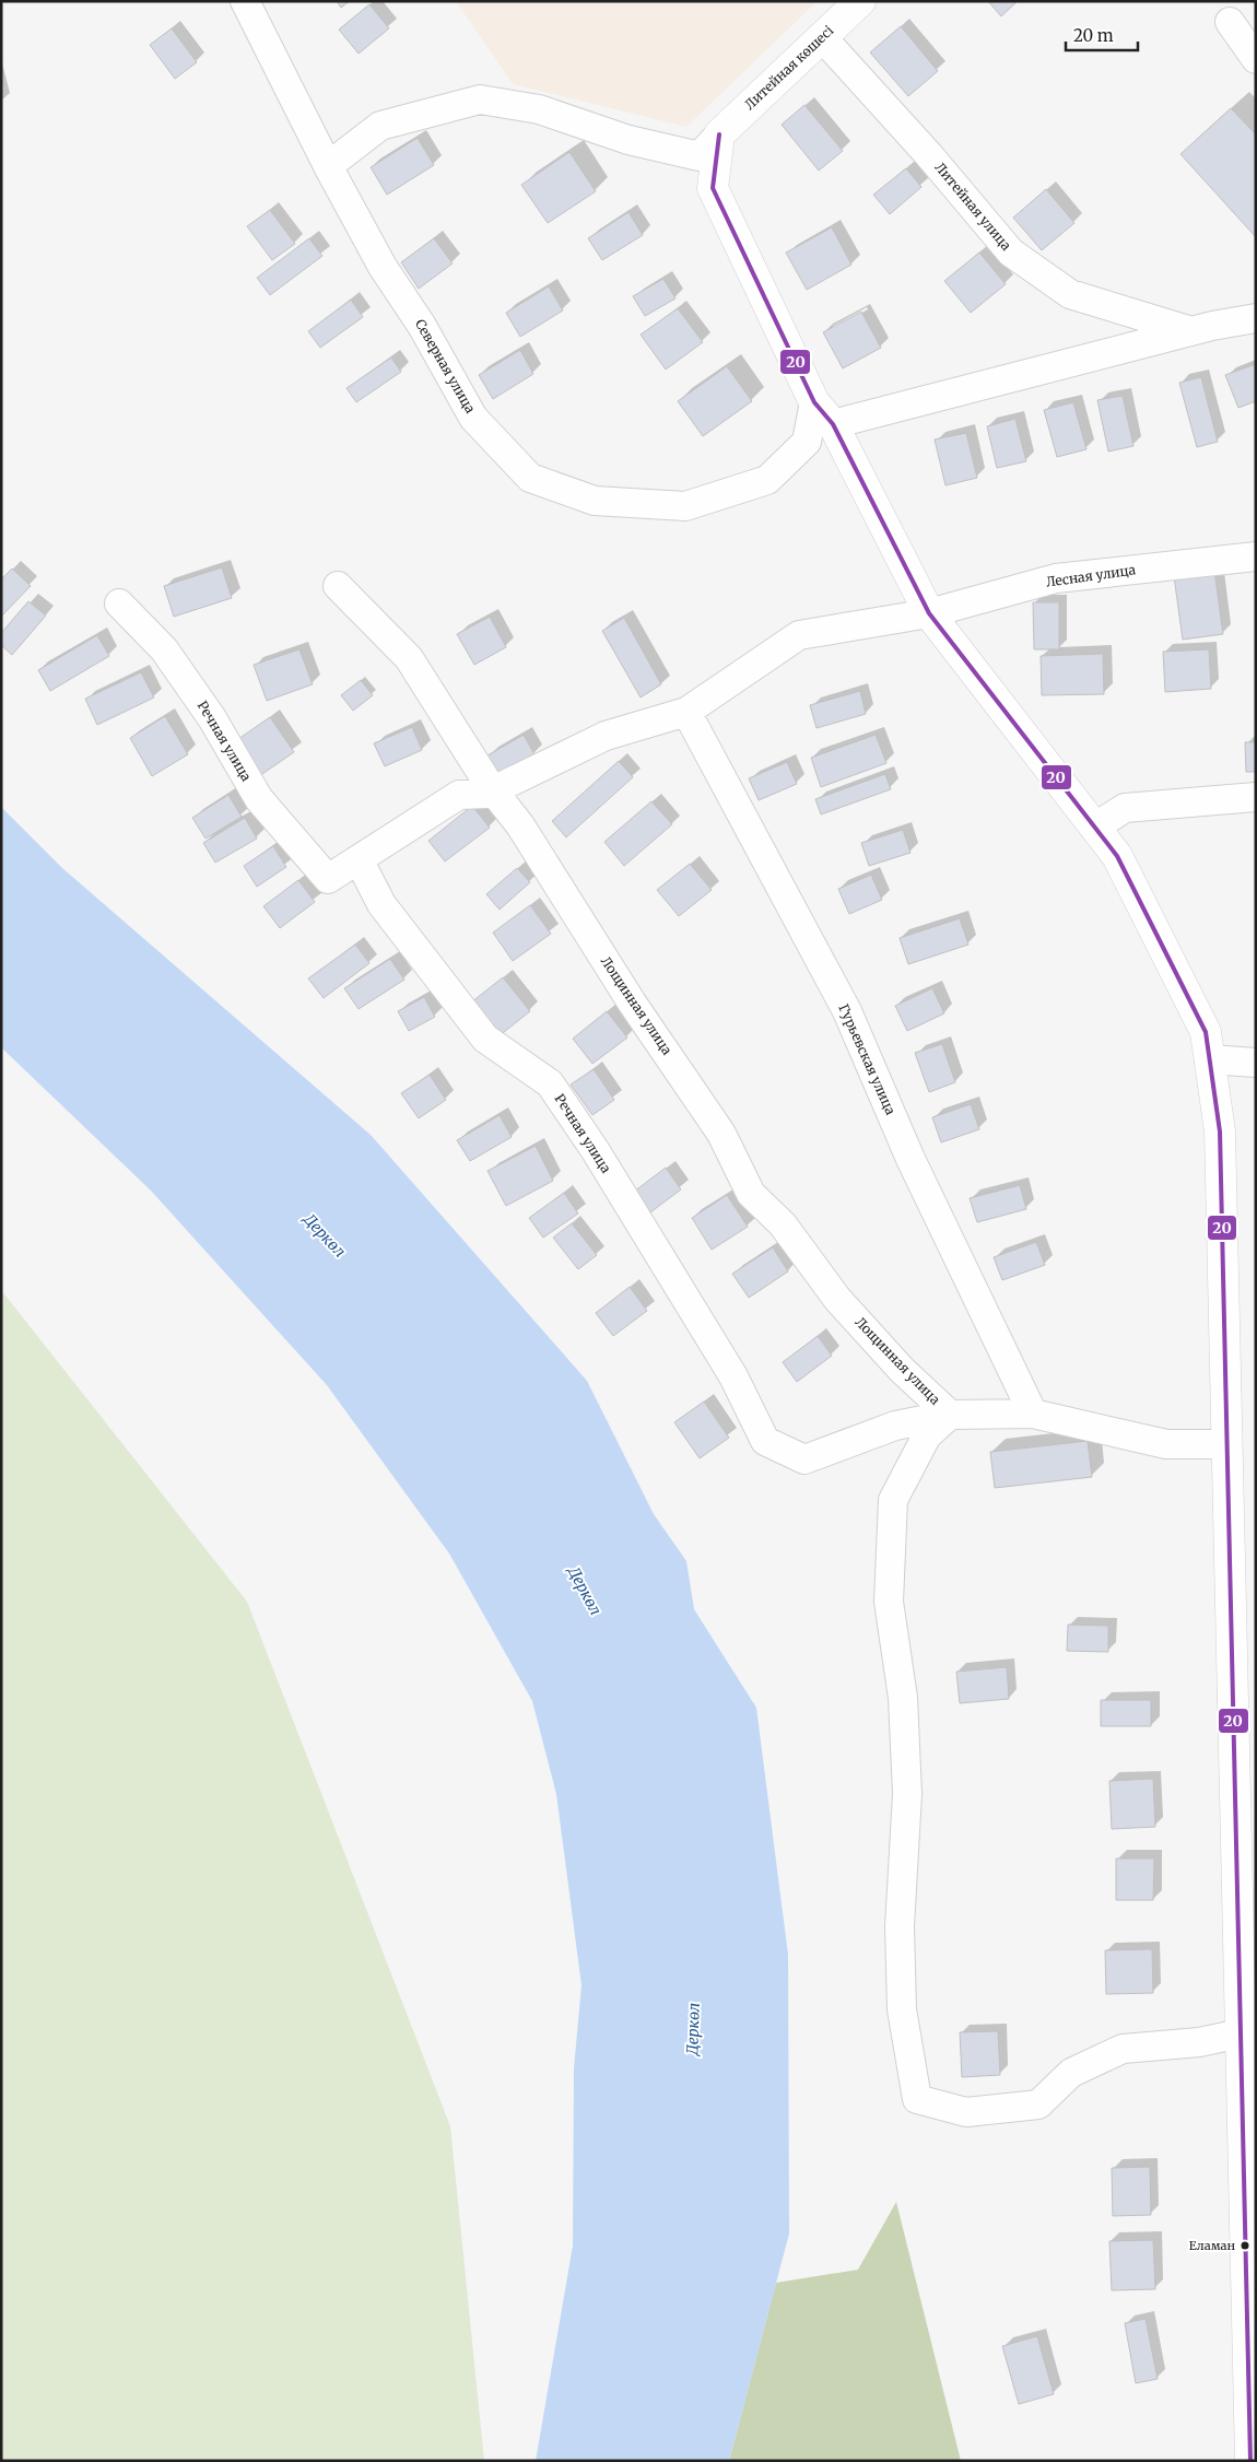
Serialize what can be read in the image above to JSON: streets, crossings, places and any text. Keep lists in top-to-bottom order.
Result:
{
  "streets": {
    "street": [
      "Литейная көшесі",
      "Литейная улица",
      "Северная улица",
      "Лесная улица",
      "Речная улица",
      "Лощинная улица",
      "Гурьевская улица"
    ]
  },
  "crossings": [
    ["Литейная көшесі", "Литейная улица"],
    ["Лесная улица", "Речная улица"],
    ["Лесная улица", "Лощинная улица"],
    ["Лесная улица", "Гурьевская улица"],
    ["Речная улица", "Лощинная улица"]
  ],
  "water": ["Деркөл"],
  "places": ["Еламан"],
  "lines": ["transit line 20"],
  "scale_bar": "20 m"
}
